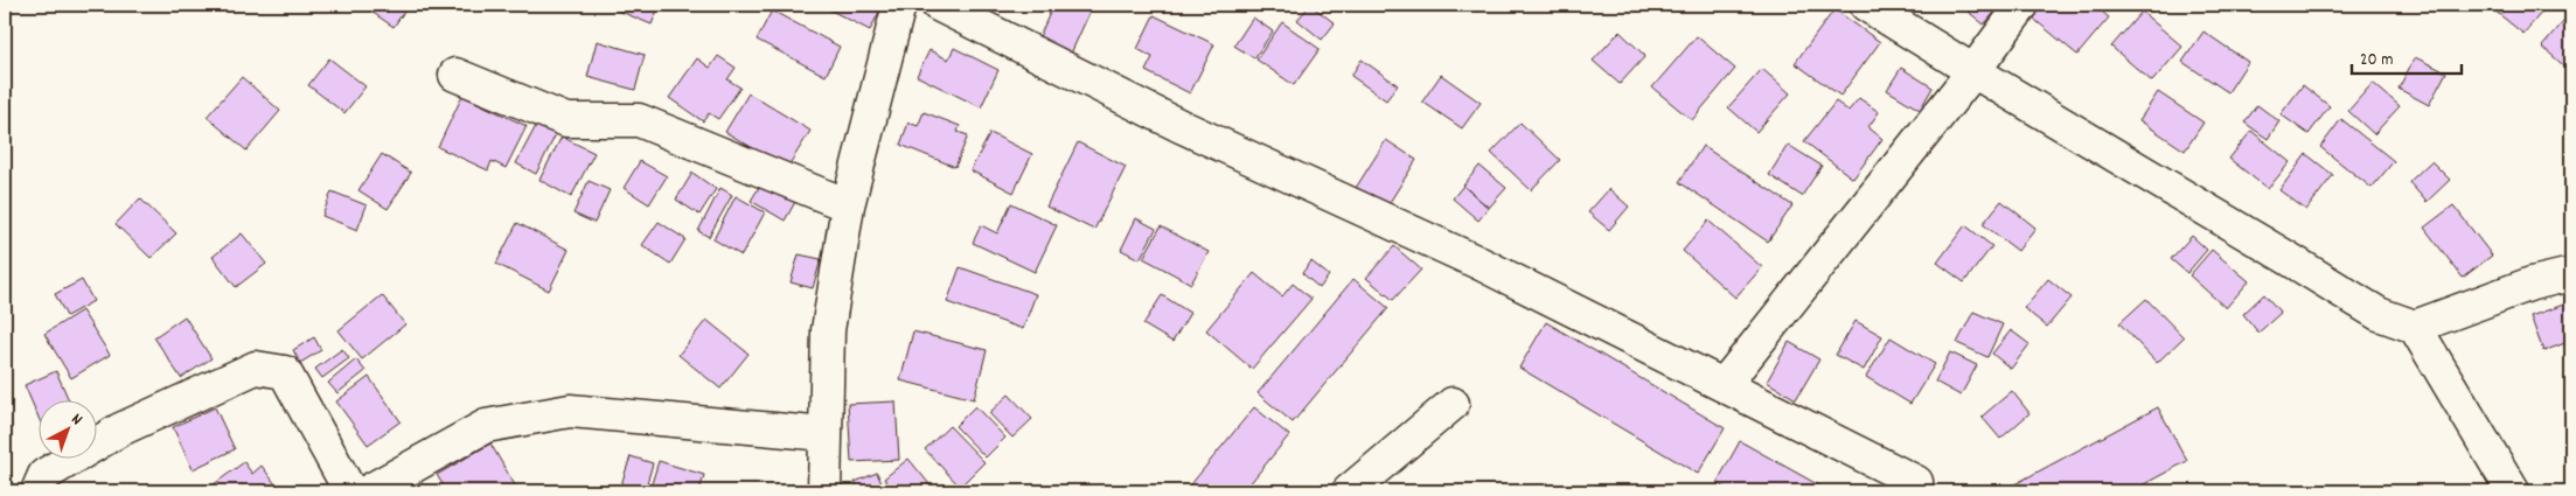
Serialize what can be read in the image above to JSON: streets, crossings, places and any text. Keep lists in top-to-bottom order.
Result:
{
  "scale_bar": "20 m",
  "north": "top right"
}
